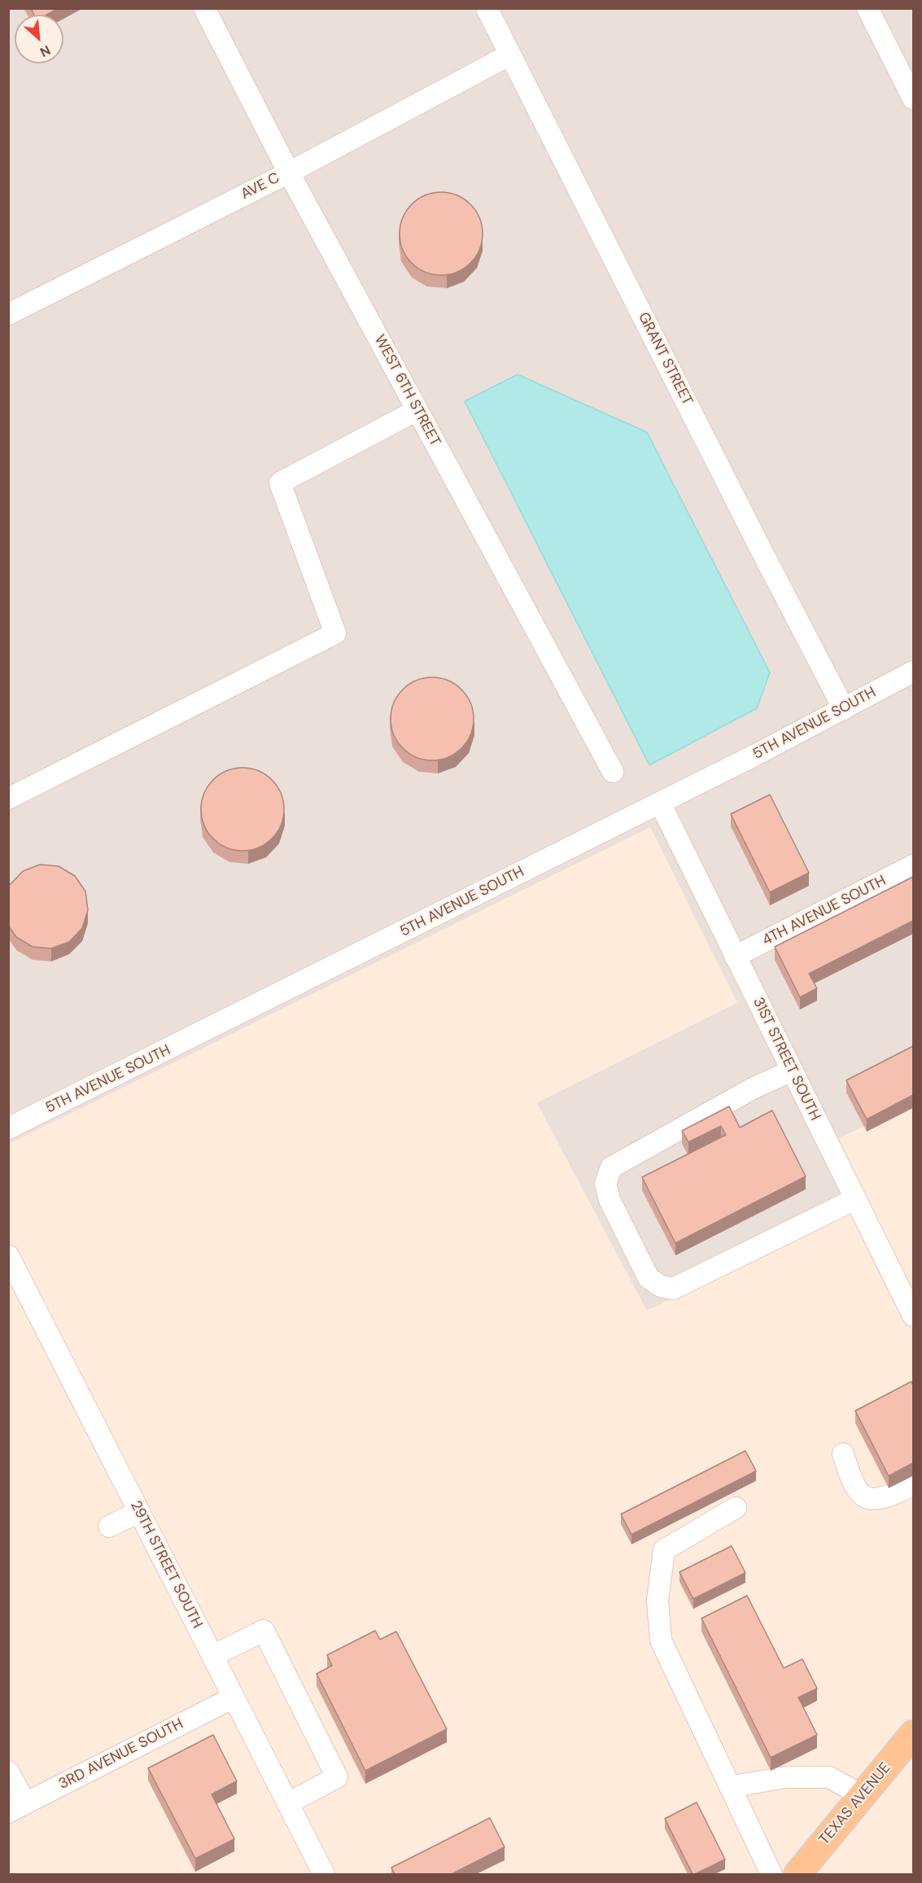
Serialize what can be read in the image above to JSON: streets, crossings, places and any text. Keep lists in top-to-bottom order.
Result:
{
  "streets": {
    "main road": ["TEXAS AVENUE"],
    "street": [
      "AVE C",
      "GRANT STREET",
      "WEST 6TH STREET",
      "5TH AVENUE SOUTH",
      "4TH AVENUE SOUTH",
      "31ST STREET SOUTH",
      "29TH STREET SOUTH",
      "3RD AVENUE SOUTH"
    ]
  },
  "crossings": [
    ["AVE C", "GRANT STREET"],
    ["AVE C", "WEST 6TH STREET"],
    ["GRANT STREET", "5TH AVENUE SOUTH"],
    ["5TH AVENUE SOUTH", "31ST STREET SOUTH"],
    ["4TH AVENUE SOUTH", "31ST STREET SOUTH"],
    ["29TH STREET SOUTH", "3RD AVENUE SOUTH"]
  ],
  "north": "bottom right"
}
